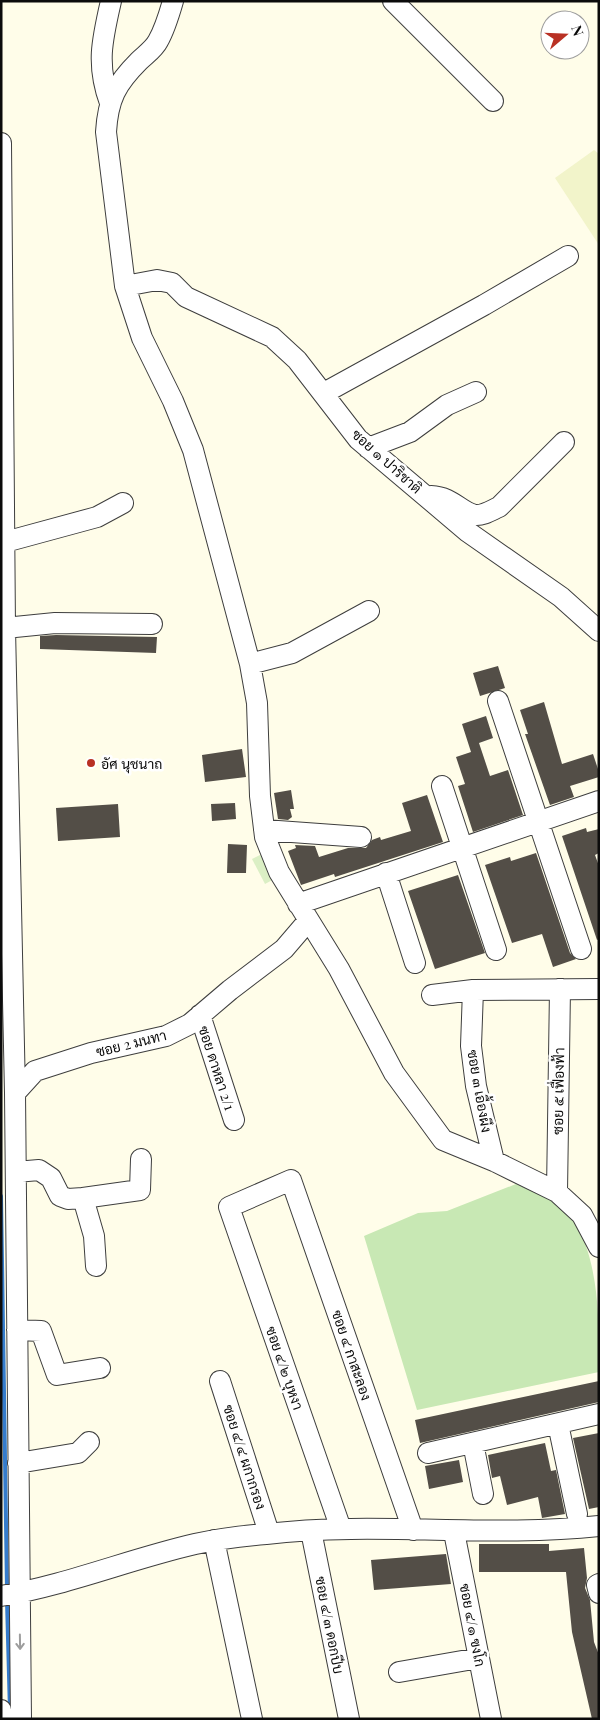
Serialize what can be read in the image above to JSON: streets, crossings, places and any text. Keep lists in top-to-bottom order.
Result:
{
  "streets": {
    "street": [
      "ซอย ๑ ปาริชาติ",
      "ซอย 2 มนทา",
      "ซอย ดาหลา 2/1",
      "ซอย ๓ เอื้องผึง",
      "ซอย ๕ เฟื่องฟ้า",
      "ซอย ๔ กาสะลอง",
      "ซอย ๔/๒ บุหงา",
      "ซอย ๔/๔ ผกากรอง",
      "ซอย ๔/๓ ดอกปีบ",
      "ซอย ๔/๑ ฃงโก"
    ]
  },
  "crossings": [
    ["ซอย 2 มนทา", "ซอย ดาหลา 2/1"],
    ["ซอย ๔ กาสะลอง", "ซอย ๔/๒ บุหงา"]
  ],
  "places": ["อัศ นุชนาถ"],
  "north": "right"
}
